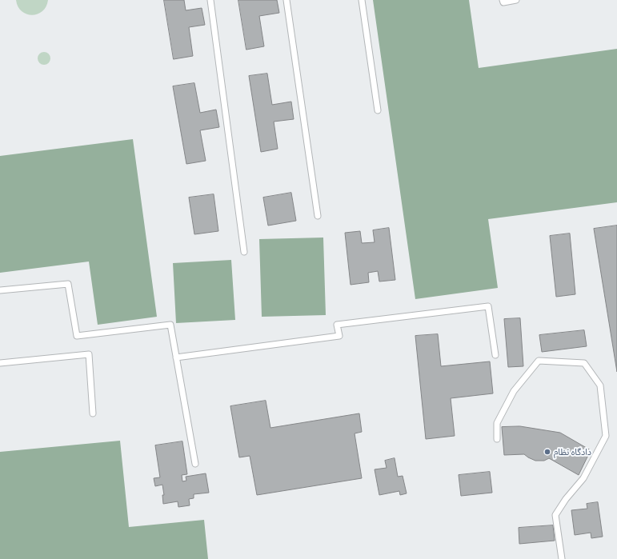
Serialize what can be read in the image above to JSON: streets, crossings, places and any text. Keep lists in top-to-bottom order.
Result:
{
  "places": ["دادگاه نظام"]
}
